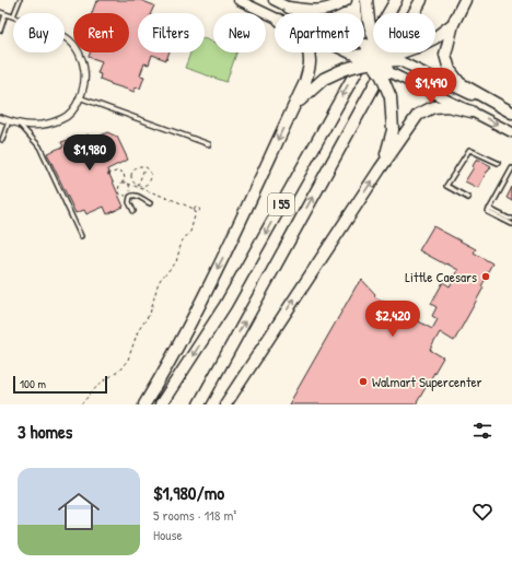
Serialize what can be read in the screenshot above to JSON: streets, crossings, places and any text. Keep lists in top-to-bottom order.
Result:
{
  "streets": {
    "highway": ["I 55"]
  },
  "places": ["Little Caesars", "Walmart Supercenter"],
  "scale_bar": "100 m",
  "page": {
    "chip": [
      "Buy",
      "Rent",
      "Filters",
      "New",
      "Apartment",
      "House"
    ],
    "price": ["$1,490", "$1,980", "$2,420"],
    "scale": "100 m",
    "heading": "3 homes",
    "list": [
      {
        "name": "$1,980/mo",
        "note": "5 rooms · 118 m² · House"
      }
    ]
  }
}
